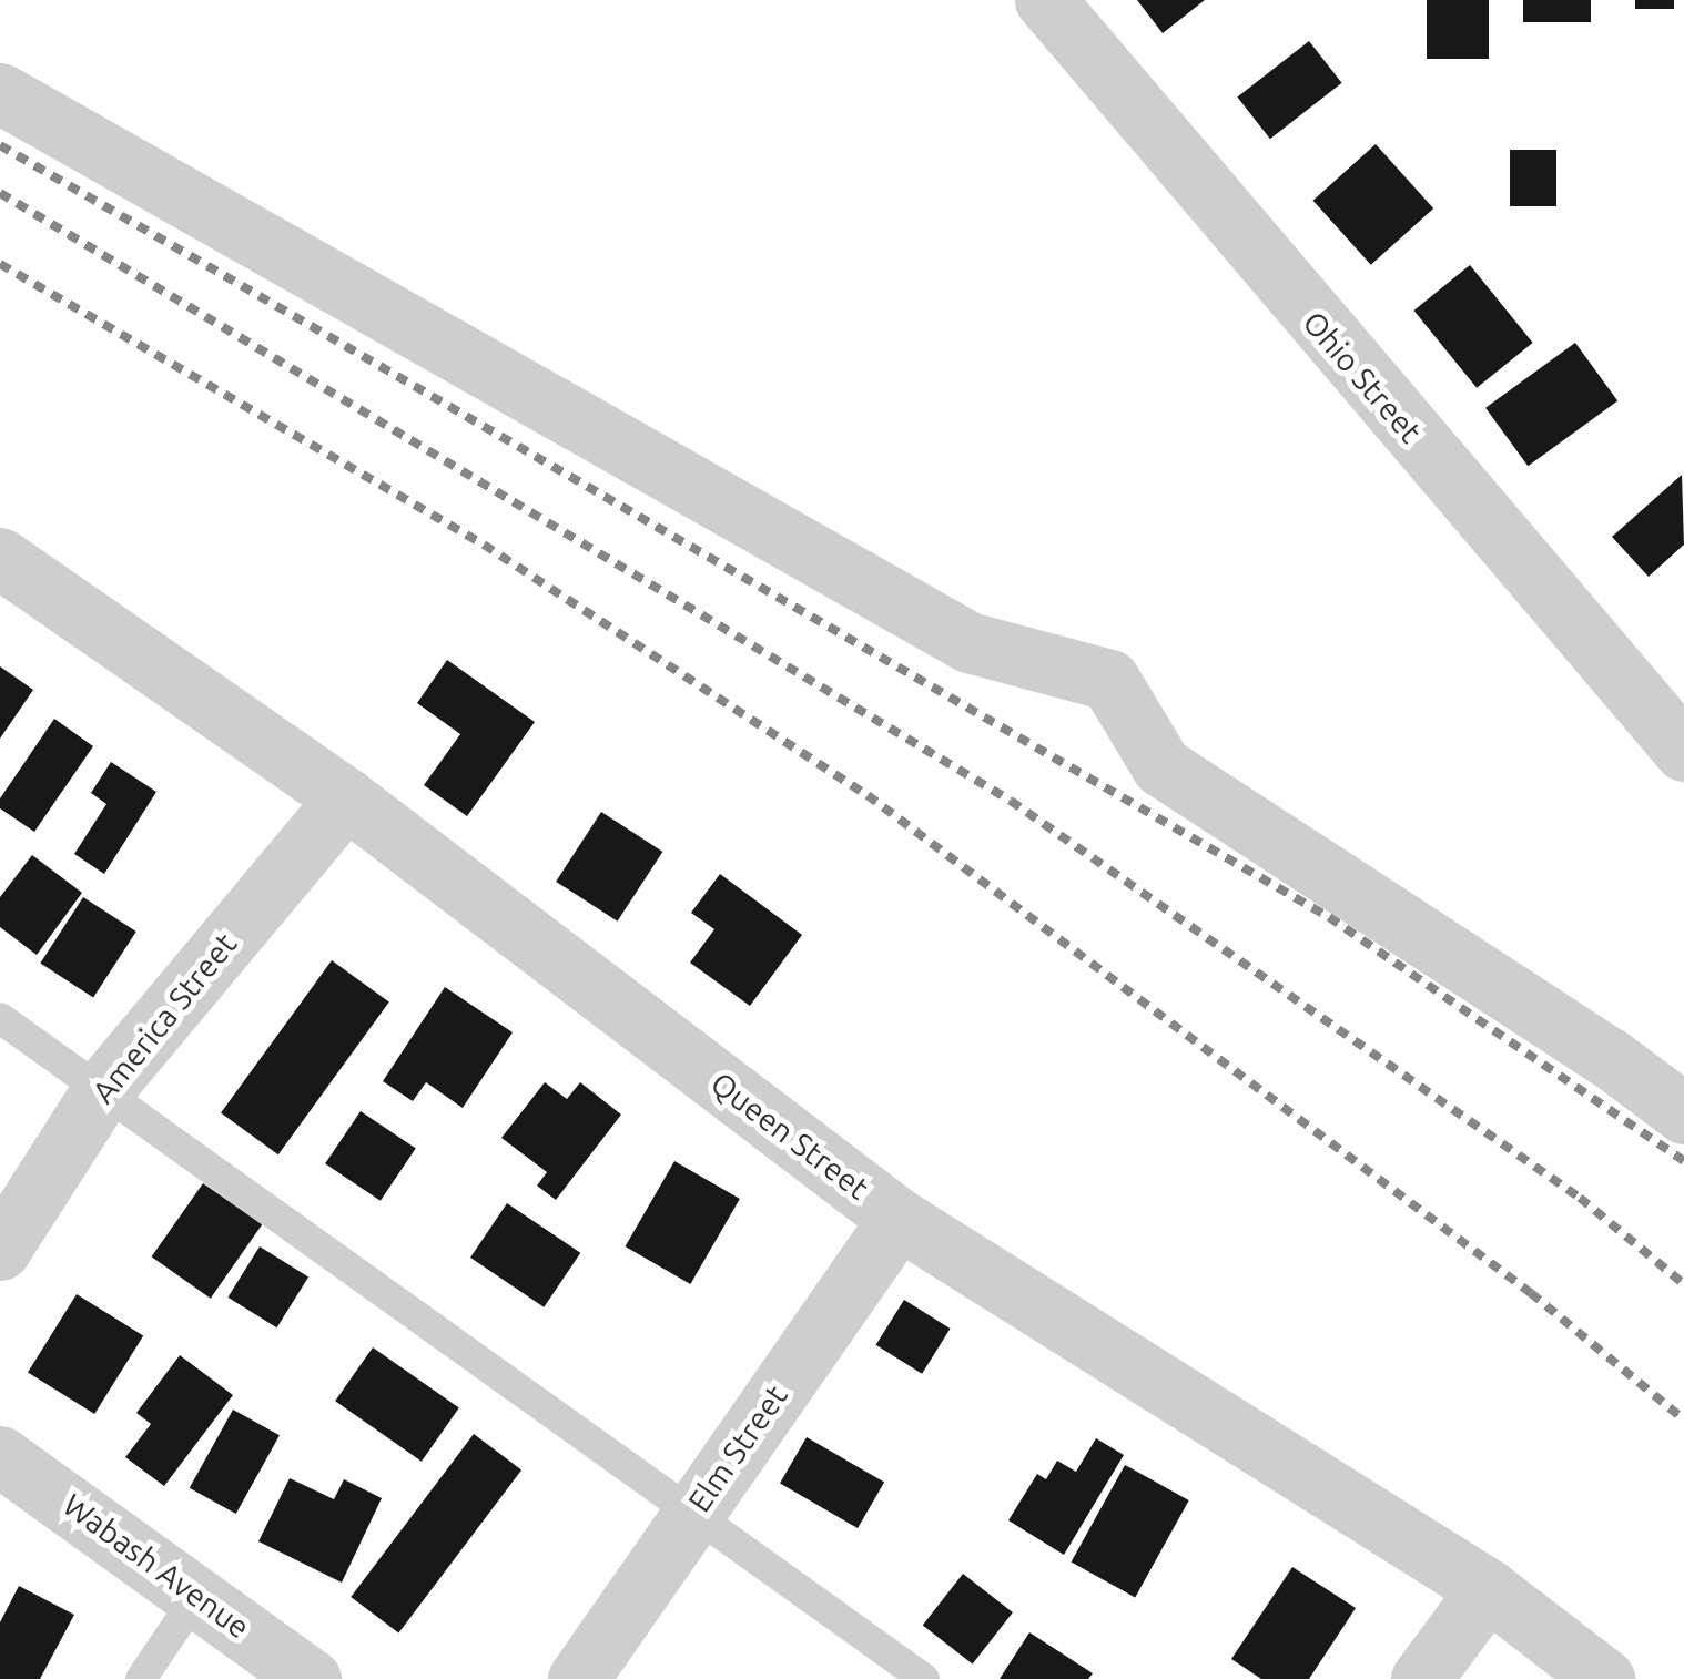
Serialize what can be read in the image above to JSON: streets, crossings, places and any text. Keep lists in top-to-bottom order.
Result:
{
  "streets": {
    "street": [
      "Ohio Street",
      "America Street",
      "Queen Street",
      "Elm Street",
      "Wabash Avenue"
    ]
  },
  "crossings": [
    ["America Street", "Queen Street"],
    ["Queen Street", "Elm Street"]
  ]
}
